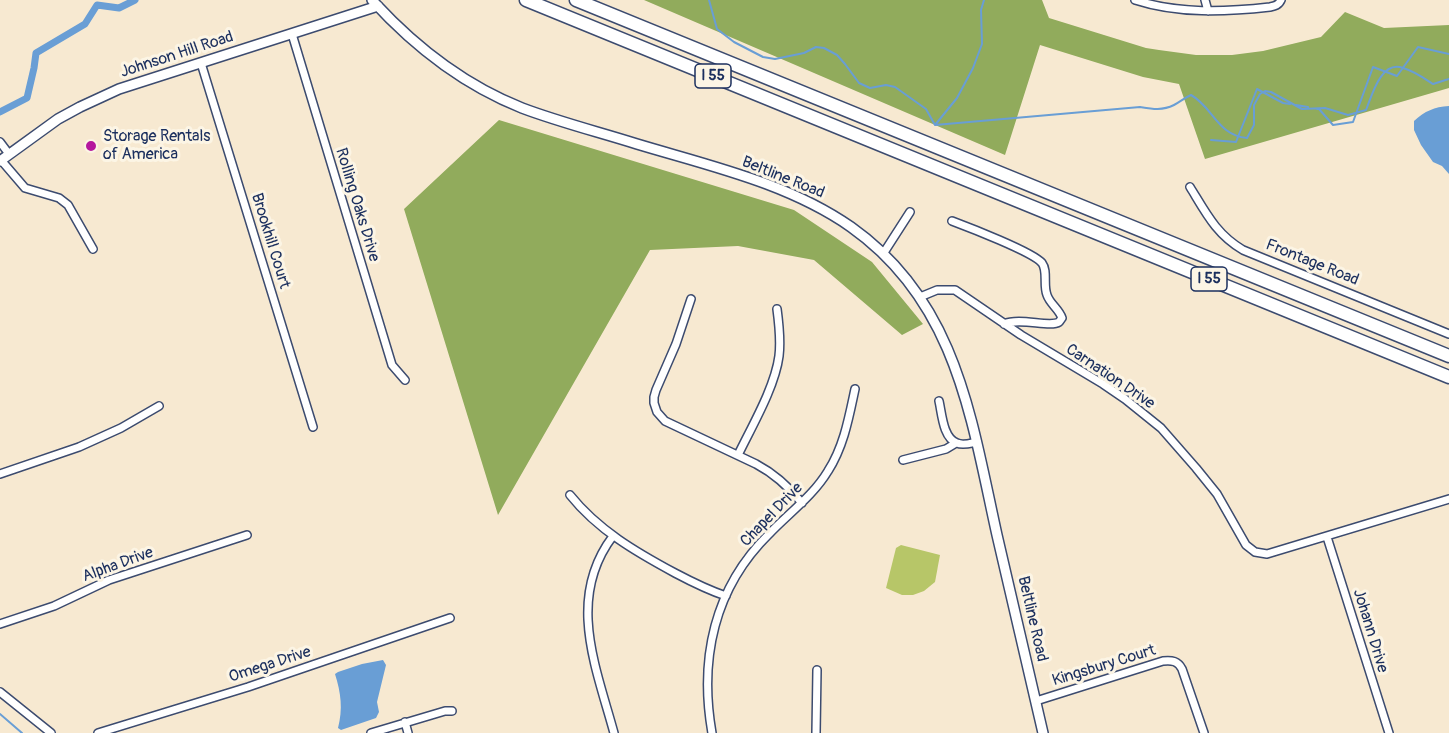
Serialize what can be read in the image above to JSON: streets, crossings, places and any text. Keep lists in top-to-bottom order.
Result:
{
  "streets": {
    "highway": ["I 55"],
    "main road": ["Johnson Hill Road", "Beltline Road"],
    "street": [
      "Rolling Oaks Drive",
      "Brookhill Court",
      "Frontage Road",
      "Carnation Drive",
      "Chapel Drive",
      "Alpha Drive",
      "Johann Drive",
      "Omega Drive",
      "Kingsbury Court"
    ]
  },
  "crossings": [
    ["Johnson Hill Road", "Beltline Road"],
    ["Johnson Hill Road", "Rolling Oaks Drive"],
    ["Johnson Hill Road", "Brookhill Court"],
    ["Beltline Road", "Carnation Drive"],
    ["Beltline Road", "Kingsbury Court"],
    ["Carnation Drive", "Johann Drive"]
  ],
  "places": ["Storage Rentals of America"]
}
